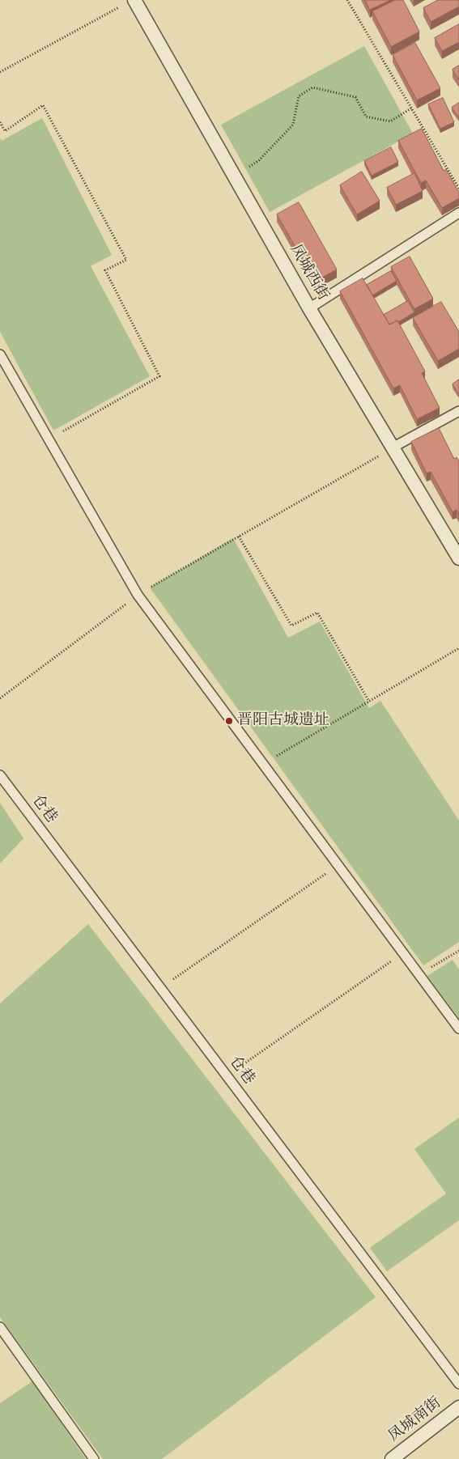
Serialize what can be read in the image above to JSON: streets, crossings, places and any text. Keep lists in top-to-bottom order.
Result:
{
  "streets": {
    "street": ["凤城西街", "凤城南街"],
    "lane": ["仓巷"]
  },
  "places": ["晋阳古城遗址"]
}
